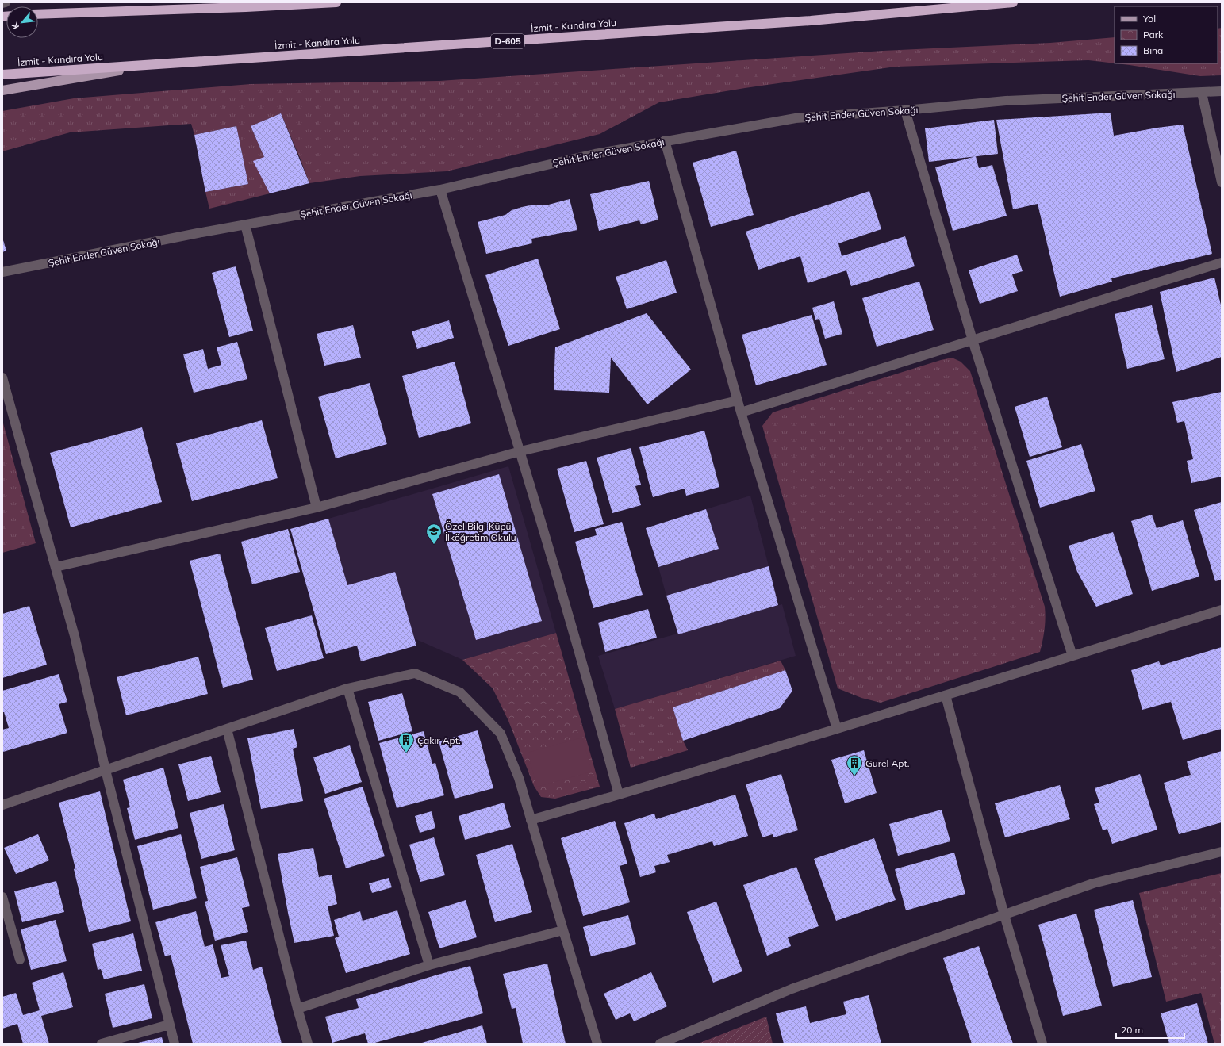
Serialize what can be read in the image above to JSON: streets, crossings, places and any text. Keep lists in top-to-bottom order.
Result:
{
  "streets": {
    "highway": ["İzmit - Kandıra Yolu", "D-605"],
    "street": ["Şehit Ender Güven Sokağı"]
  },
  "places": {
    "school or university": ["Özel Bilgi Küpü İlköğretim Okulu"],
    "building": ["Çakır Apt.", "Gürel Apt."]
  },
  "legend": ["Yol", "Park", "Bina"],
  "scale_bar": "20 m",
  "north": "bottom left"
}
